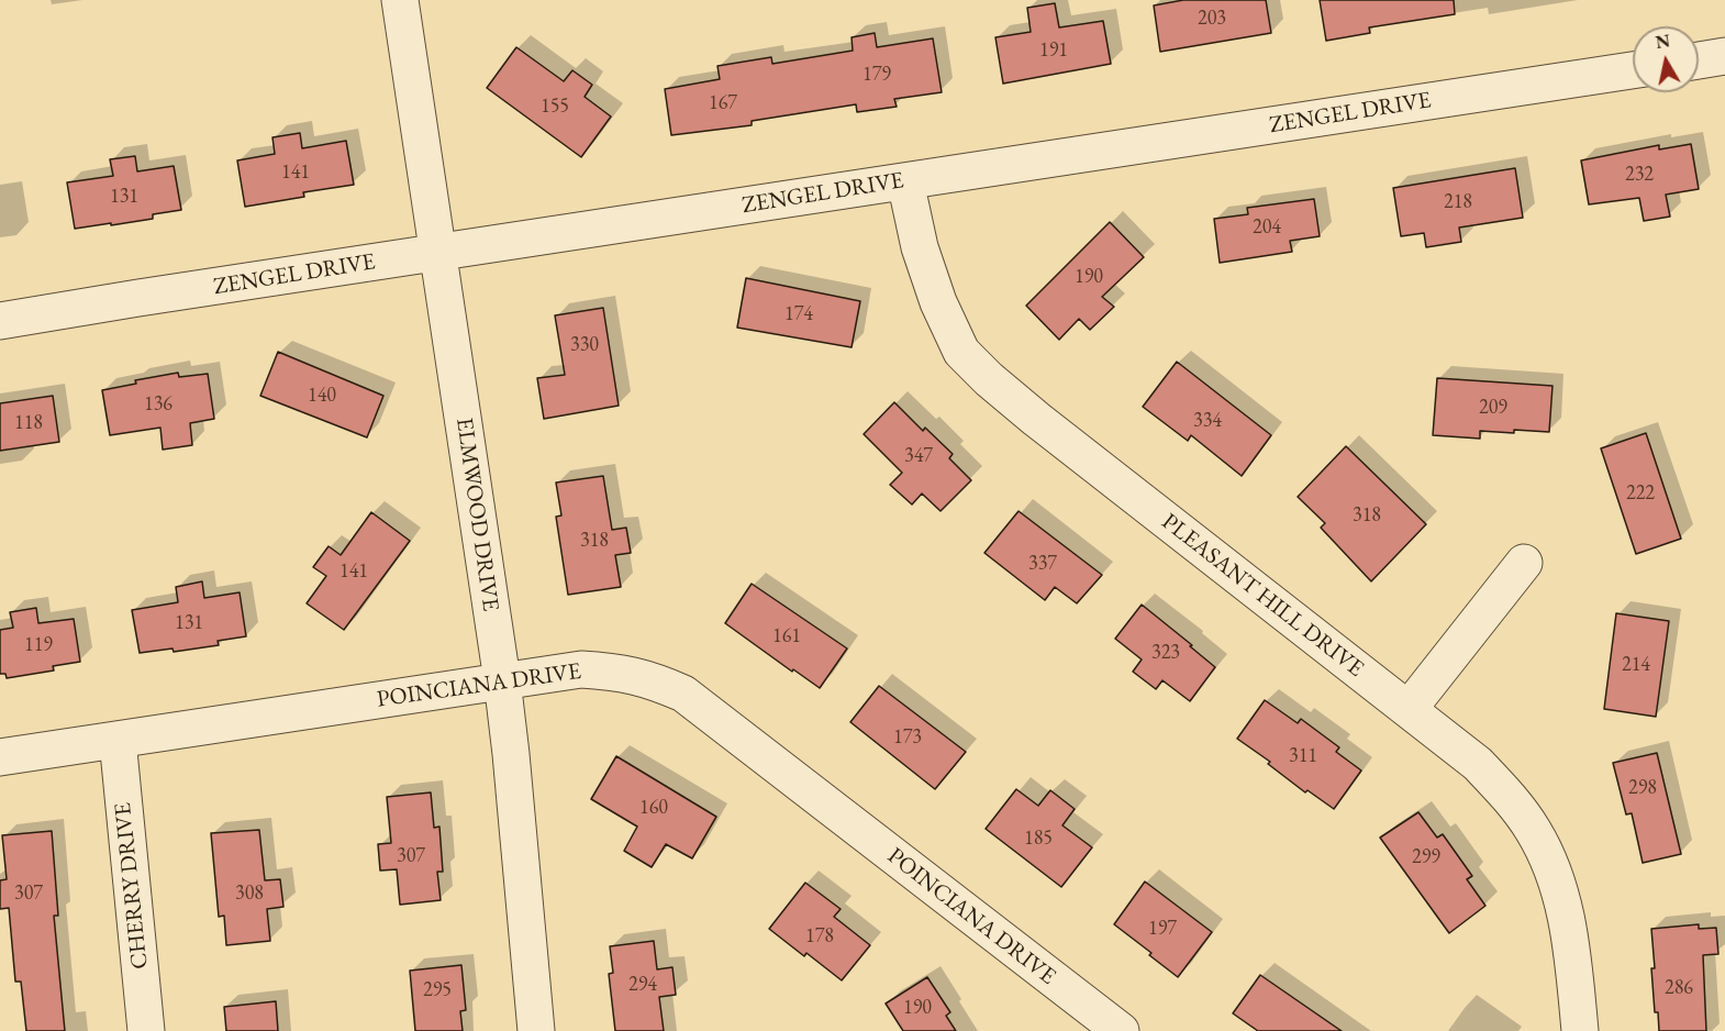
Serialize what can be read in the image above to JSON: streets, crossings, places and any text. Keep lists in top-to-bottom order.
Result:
{
  "streets": {
    "street": [
      "ZENGEL DRIVE",
      "ELMWOOD DRIVE",
      "PLEASANT HILL DRIVE",
      "POINCIANA DRIVE",
      "CHERRY DRIVE"
    ]
  },
  "crossings": [
    ["ZENGEL DRIVE", "ELMWOOD DRIVE"],
    ["ZENGEL DRIVE", "PLEASANT HILL DRIVE"],
    ["ELMWOOD DRIVE", "POINCIANA DRIVE"],
    ["POINCIANA DRIVE", "CHERRY DRIVE"]
  ],
  "house_numbers": [
    "203",
    "191",
    "179",
    "167",
    "155",
    "141",
    "232",
    "131",
    "218",
    "204",
    "190",
    "174",
    "330",
    "140",
    "136",
    "209",
    "334",
    "118",
    "347",
    "222",
    "318",
    "318",
    "337",
    "141",
    "131",
    "161",
    "119",
    "323",
    "214",
    "173",
    "311",
    "298",
    "160",
    "185",
    "307",
    "299",
    "307",
    "308",
    "197",
    "178",
    "294",
    "286",
    "295",
    "190"
  ],
  "north": "top"
}
